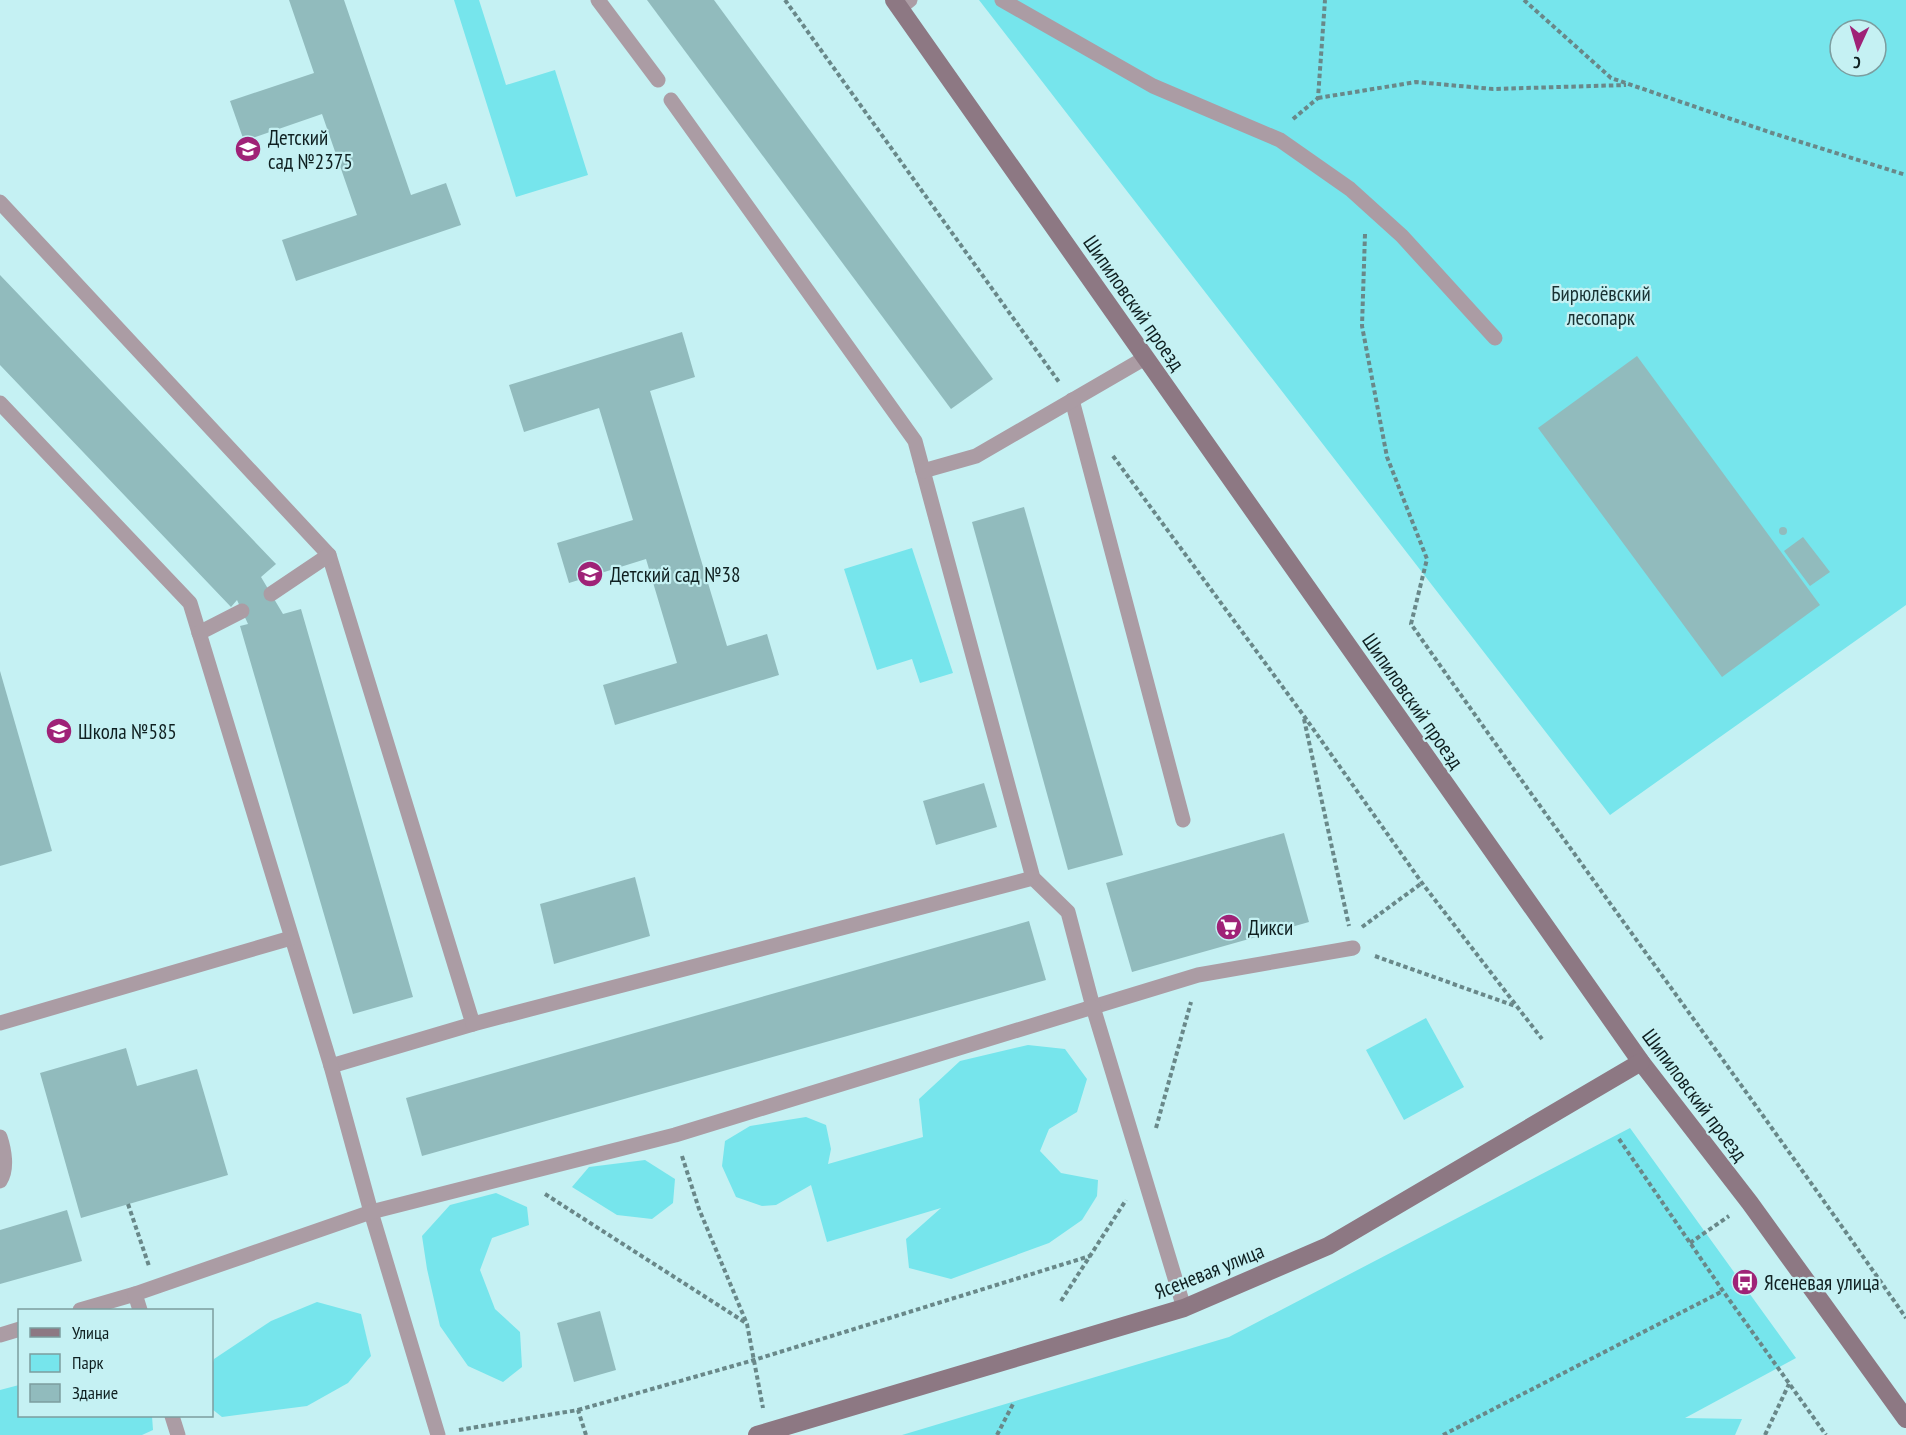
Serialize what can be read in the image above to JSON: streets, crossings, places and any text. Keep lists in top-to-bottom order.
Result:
{
  "streets": {
    "main road": ["Шипиловский проезд", "Ясеневая улица"]
  },
  "crossings": [
    ["Шипиловский проезд", "Ясеневая улица"]
  ],
  "parks": ["Бирюлёвский лесопарк"],
  "places": {
    "school or university": ["Детский сад №2375", "Детский сад №38", "Школа №585"],
    "supermarket": ["Дикси"],
    "bus stop": ["Ясеневая улица"]
  },
  "legend": ["Улица", "Парк", "Здание"],
  "north": "bottom"
}
